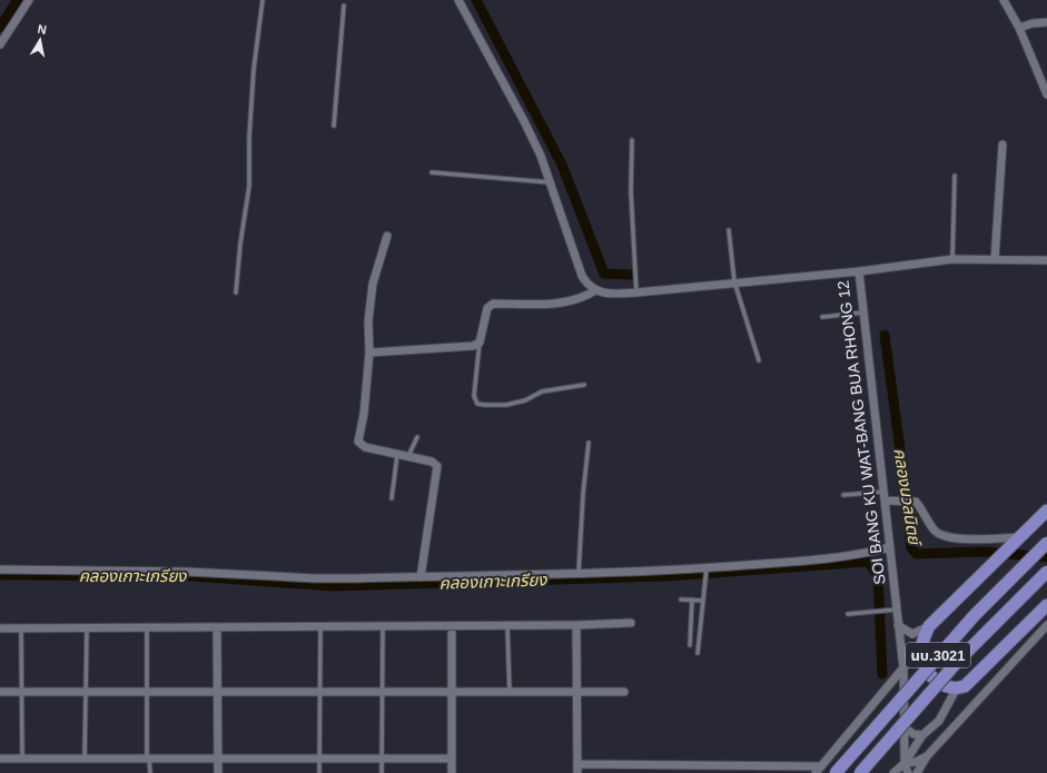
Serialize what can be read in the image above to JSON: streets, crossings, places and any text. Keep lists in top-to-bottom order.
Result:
{
  "streets": {
    "main road": ["นบ.3021"],
    "street": ["SOI BANG KU WAT-BANG BUA RHONG 12"]
  },
  "water": ["คลองนวลนิตย์", "คลองเกาะเกรียง"],
  "north": "top"
}
